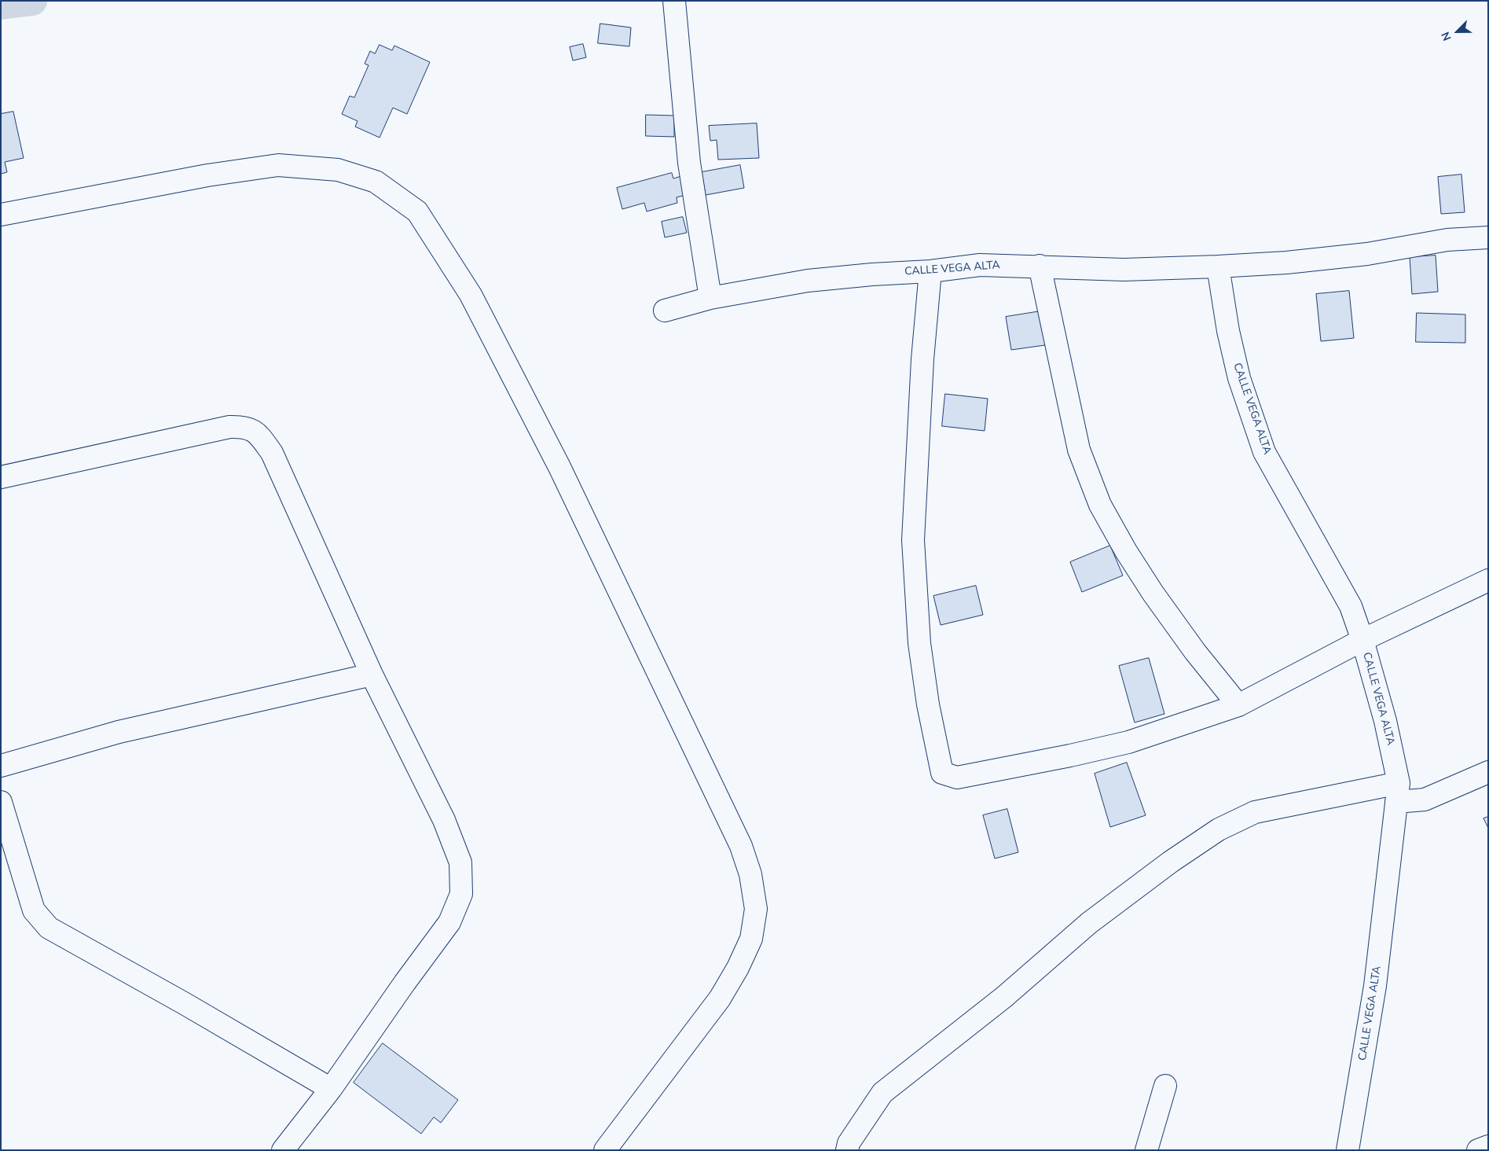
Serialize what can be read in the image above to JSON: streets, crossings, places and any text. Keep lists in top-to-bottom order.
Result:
{
  "streets": {
    "street": ["CALLE VEGA ALTA"]
  },
  "north": "bottom left"
}
